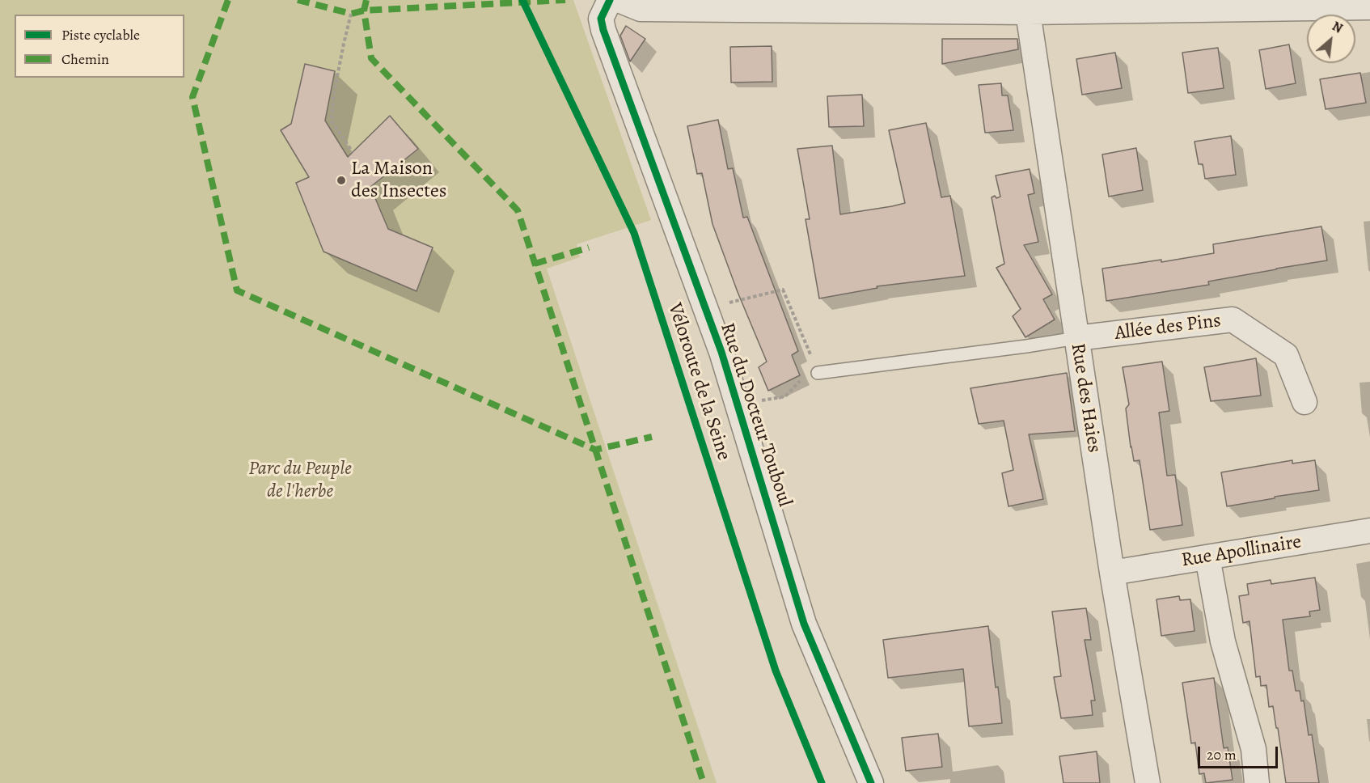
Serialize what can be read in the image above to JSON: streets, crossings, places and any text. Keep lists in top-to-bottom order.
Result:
{
  "streets": {
    "street": [
      "Allée des Pins",
      "Rue des Haies",
      "Rue du Docteur Touboul",
      "Rue Apollinaire"
    ],
    "cycle path": ["Véloroute de la Seine"]
  },
  "crossings": [
    ["Allée des Pins", "Rue des Haies"],
    ["Rue des Haies", "Rue Apollinaire"]
  ],
  "parks": ["Parc du Peuple de l'herbe"],
  "places": ["La Maison des Insectes"],
  "legend": ["Piste cyclable", "Chemin"],
  "scale_bar": "20 m",
  "north": "top right"
}
